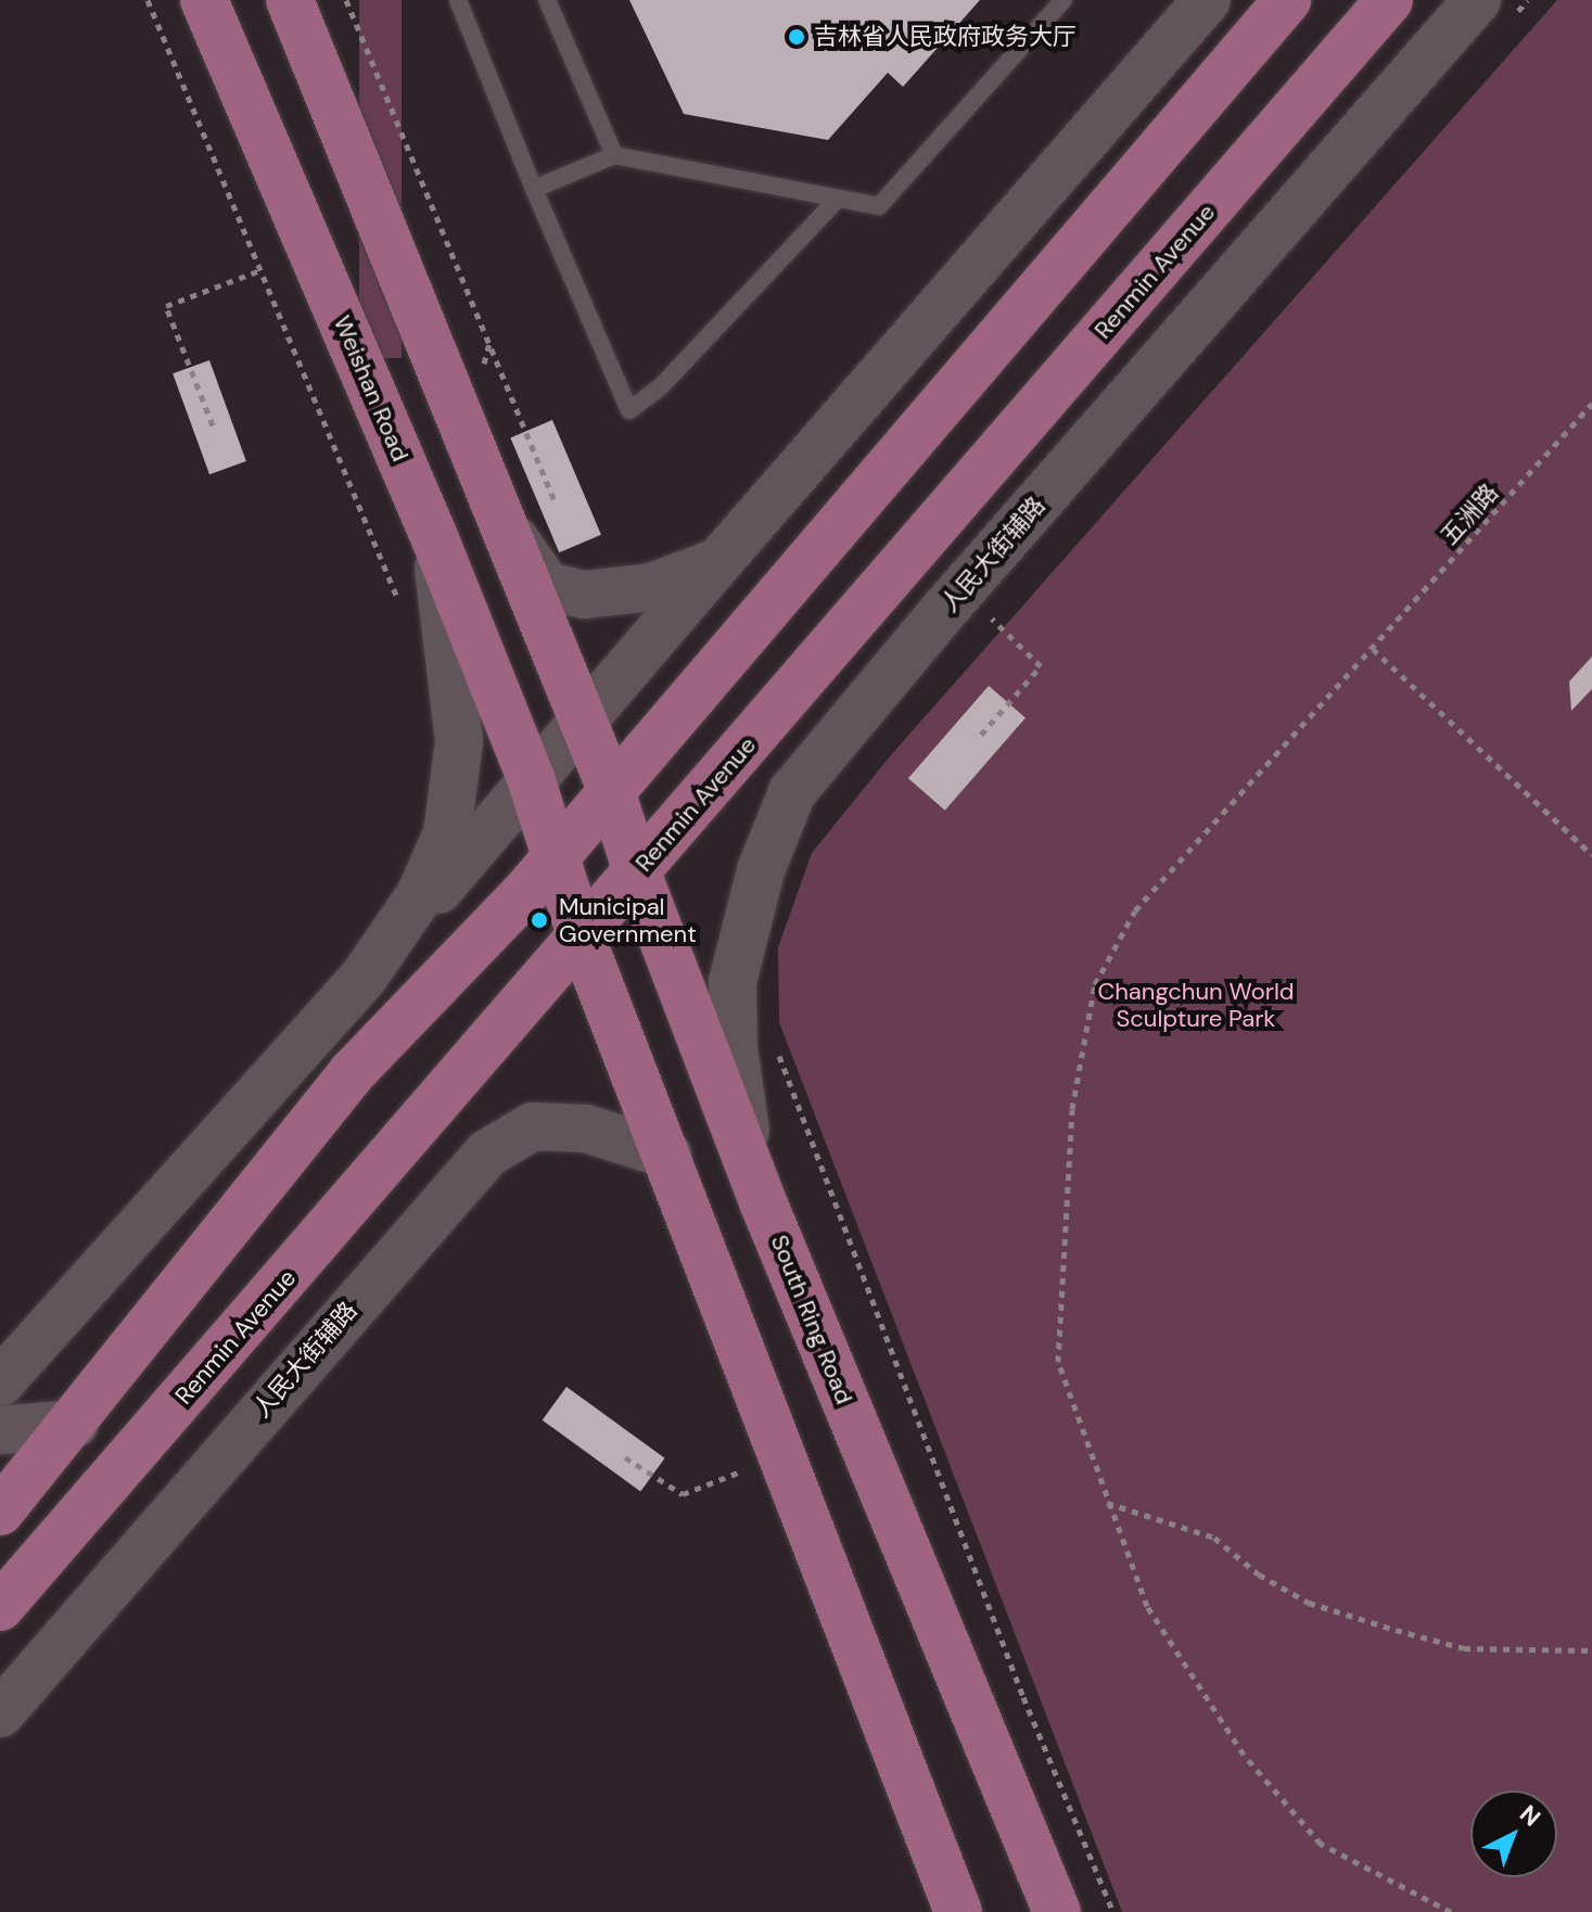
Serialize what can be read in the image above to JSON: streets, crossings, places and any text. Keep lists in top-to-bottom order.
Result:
{
  "streets": {
    "main road": [
      "Renmin Avenue",
      "Weishan Road",
      "人民大街辅路",
      "South Ring Road"
    ],
    "path": ["五洲路"]
  },
  "crossings": [
    ["Renmin Avenue", "South Ring Road"],
    ["人民大街辅路", "South Ring Road"]
  ],
  "parks": ["Changchun World Sculpture Park"],
  "places": ["吉林省人民政府政务大厅", "Municipal Government"],
  "north": "top right"
}
